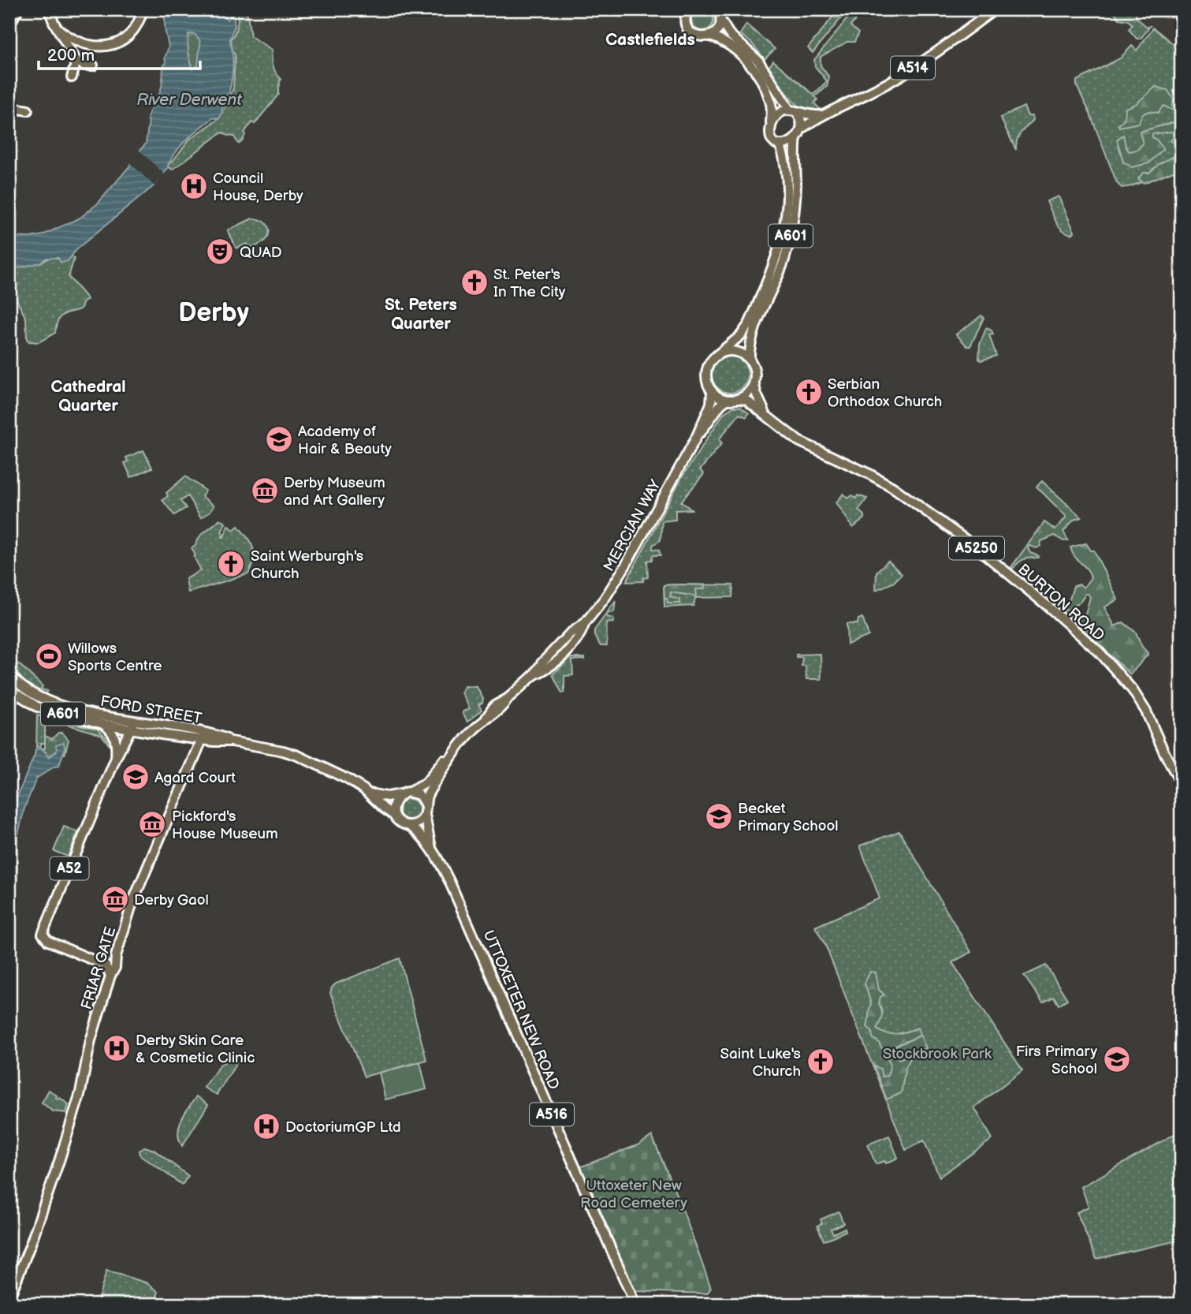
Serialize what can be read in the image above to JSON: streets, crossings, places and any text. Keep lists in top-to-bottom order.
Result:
{
  "streets": {
    "main road": [
      "A514",
      "A601",
      "MERCIAN WAY",
      "A5250",
      "BURTON ROAD",
      "FORD STREET",
      "A52",
      "FRIAR GATE",
      "UTTOXETER NEW ROAD",
      "A516"
    ]
  },
  "crossings": [
    ["A514", "A601"],
    ["A601", "MERCIAN WAY"],
    ["A601", "BURTON ROAD"],
    ["A601", "FORD STREET"],
    ["A601", "FRIAR GATE"],
    ["A601", "UTTOXETER NEW ROAD"],
    ["MERCIAN WAY", "BURTON ROAD"],
    ["MERCIAN WAY", "UTTOXETER NEW ROAD"],
    ["FORD STREET", "FRIAR GATE"]
  ],
  "districts": [
    "Castlefields",
    "St. Peters Quarter",
    "Derby",
    "Cathedral Quarter"
  ],
  "water": ["River Derwent"],
  "parks": ["Stockbrook Park", "Uttoxeter New Road Cemetery"],
  "places": {
    "hospital": ["Council House, Derby", "Derby Skin Care & Cosmetic Clinic", "DoctoriumGP Ltd"],
    "theatre": ["QUAD"],
    "church": [
      "St. Peter's In The City",
      "Serbian Orthodox Church",
      "Saint Werburgh's Church",
      "Saint Luke's Church"
    ],
    "school or university": [
      "Academy of Hair & Beauty",
      "Agard Court",
      "Becket Primary School",
      "Firs Primary School"
    ],
    "museum": ["Derby Museum and Art Gallery", "Pickford's House Museum", "Derby Gaol"],
    "sports": ["Willows Sports Centre"]
  },
  "scale_bar": "200 m"
}
